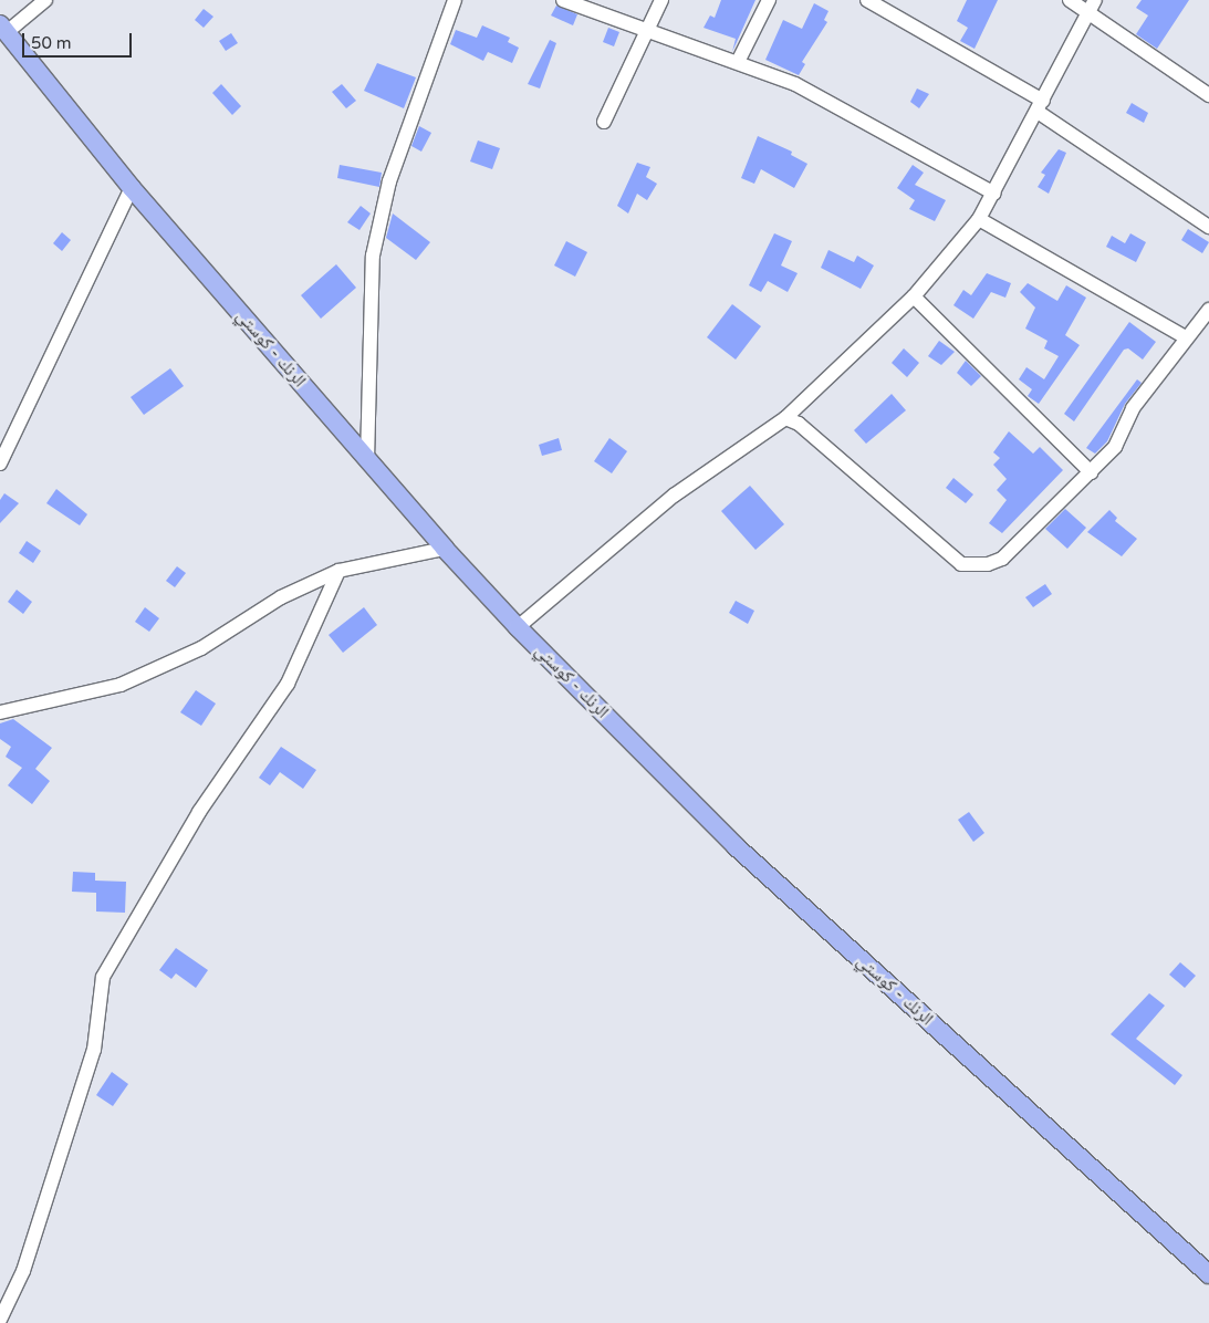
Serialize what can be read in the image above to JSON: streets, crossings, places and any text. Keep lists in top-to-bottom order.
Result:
{
  "streets": {
    "main road": ["الرنك - كوستي"]
  },
  "scale_bar": "50 m"
}
